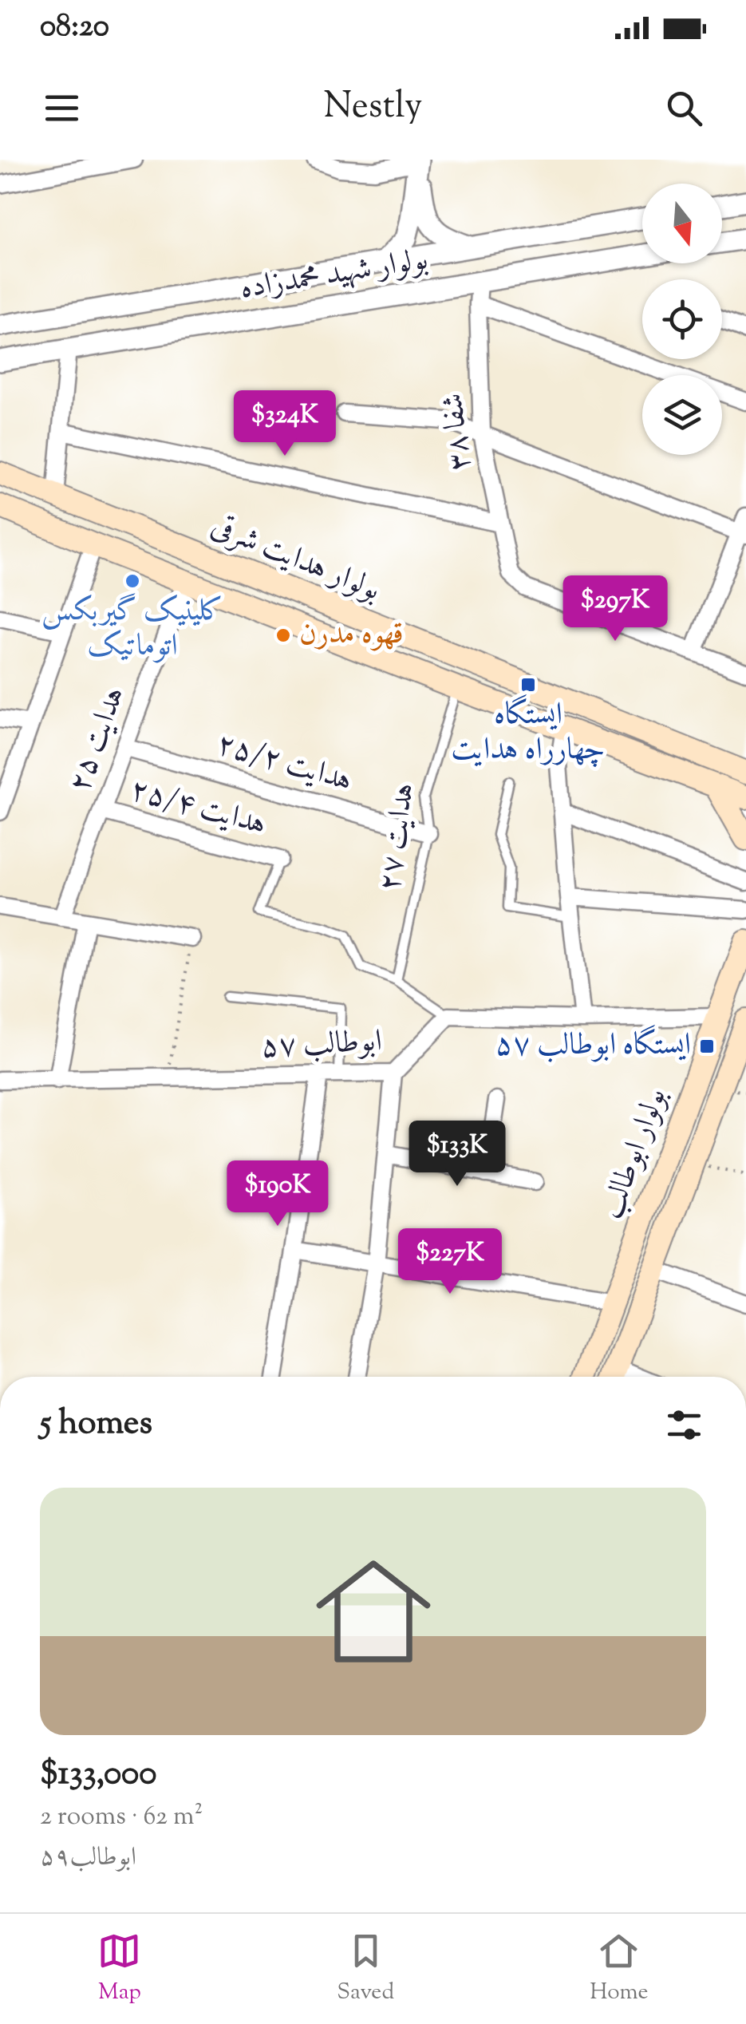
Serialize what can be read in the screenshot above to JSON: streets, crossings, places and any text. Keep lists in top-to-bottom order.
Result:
{
  "streets": {
    "main road": ["بولوار هدایت شرقی", "بولوار ابوطالب"],
    "street": [
      "بولوار شهید محمدزاده",
      "شفا ۳۸",
      "هدایت ۲۵",
      "هدایت ۲۵/۲",
      "هدایت ۲۵/۴",
      "ابوطالب ۵۷"
    ],
    "lane": ["هدایت ۲۷"]
  },
  "crossings": [
    ["بولوار شهید محمدزاده", "شفا ۳۸"],
    ["بولوار هدایت شرقی", "هدایت ۲۵"],
    ["بولوار هدایت شرقی", "هدایت ۲۷"],
    ["هدایت ۲۵", "هدایت ۲۵/۲"],
    ["هدایت ۲۵", "هدایت ۲۵/۴"],
    ["هدایت ۲۵/۲", "هدایت ۲۷"]
  ],
  "places": {
    "other": ["کلینیک گیربکس اتوماتیک", "قهوه مدرن"],
    "transit": ["ایستگاه چهارراه هدایت", "ایستگاه ابوطالب ۵۷"]
  },
  "north": "bottom",
  "page": {
    "status": "08:20",
    "header": "Nestly",
    "price": [
      "$324K",
      "$297K",
      "$133K",
      "$190K",
      "$227K"
    ],
    "heading": "5 homes",
    "list": [
      {
        "name": "$133,000",
        "note": "2 rooms · 62 m² · ابوطالب۵۹"
      }
    ],
    "tabs": ["Map", "Saved", "Home"]
  }
}
